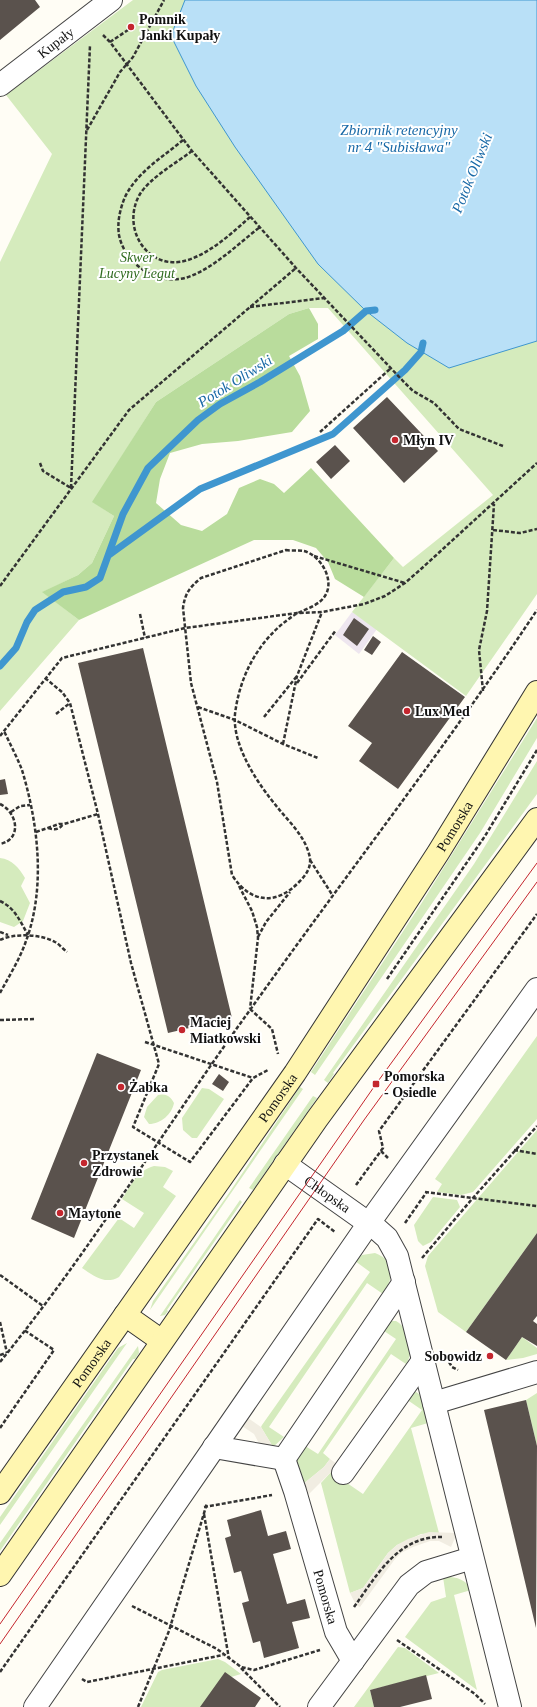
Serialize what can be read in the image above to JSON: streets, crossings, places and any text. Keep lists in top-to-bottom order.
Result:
{
  "streets": {
    "main road": ["Pomorska"],
    "street": ["Kupały", "Chłopska"]
  },
  "water": ["Zbiornik retencyjny nr 4 \"Subisława\"", "Potok Oliwski"],
  "parks": ["Skwer Lucyny Legut"],
  "places": {
    "other": [
      "Pomnik Janki Kupały",
      "Młyn IV",
      "Lux Med",
      "Maciej Miatkowski",
      "Żabka",
      "Przystanek Zdrowie",
      "Maytone",
      "Sobowidz"
    ],
    "transit": ["Pomorska - Osiedle"]
  }
}
